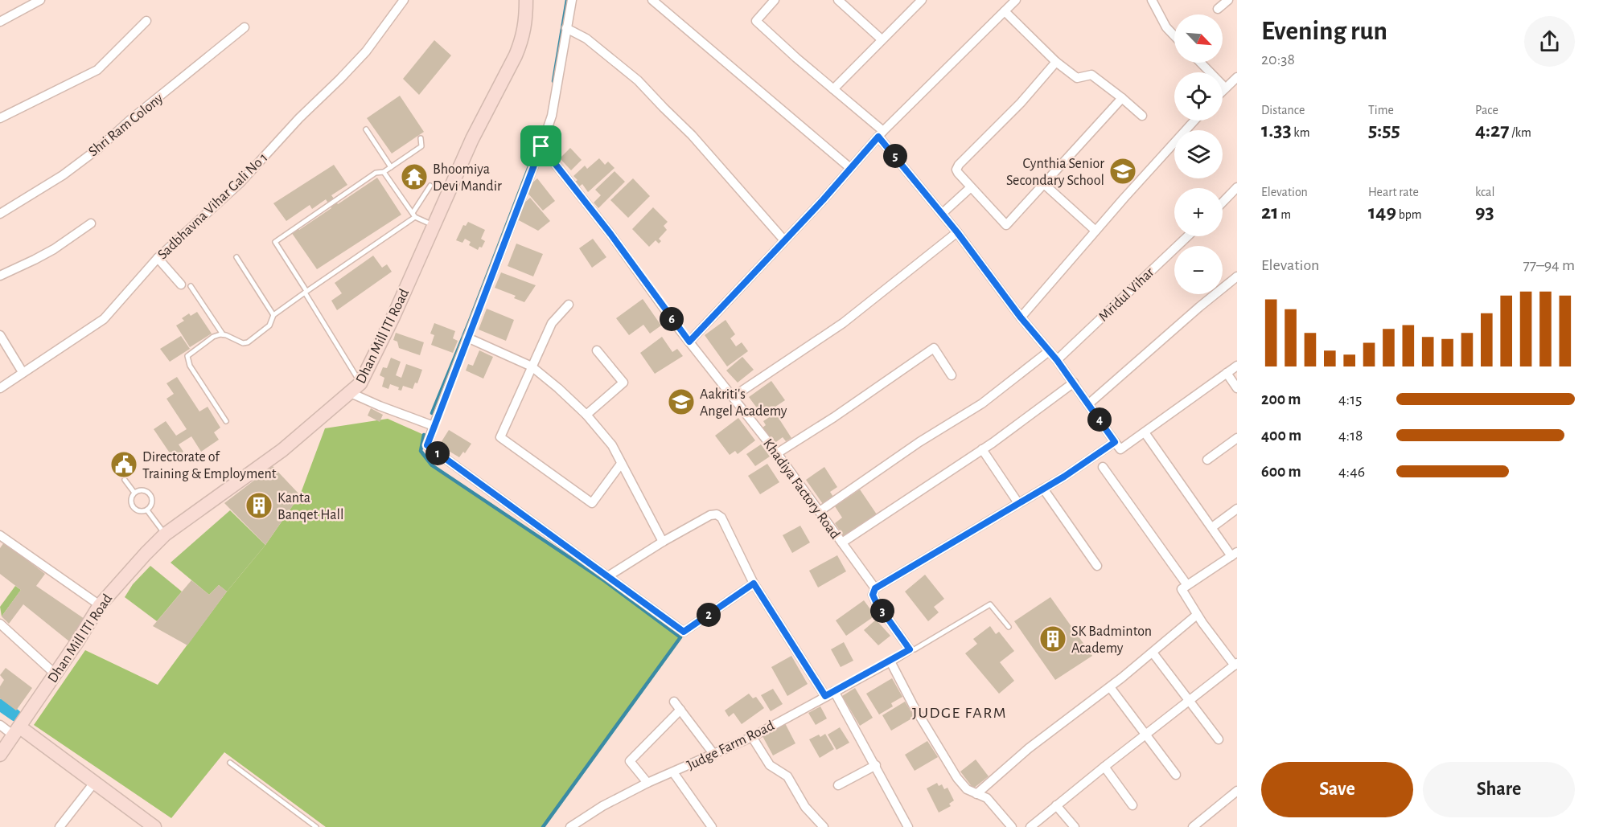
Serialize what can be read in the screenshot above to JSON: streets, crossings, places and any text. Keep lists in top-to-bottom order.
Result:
{
  "streets": {
    "street": [
      "Shri Ram Colony",
      "Sadbhavna Vihar Gali No 1",
      "Mridul Vihar",
      "Dhan Mill ITI Road",
      "Khadiya Factory Road",
      "Judge Farm Road"
    ]
  },
  "districts": ["JUDGE FARM"],
  "places": {
    "school or university": ["Cynthia Senior Secondary School", "Aakriti's Angel Academy"],
    "temple": ["Bhoomiya Devi Mandir"],
    "public building": ["Directorate of Training & Employment"],
    "building": ["Kanta Banqet Hall", "SK Badminton Academy"]
  },
  "north": "bottom right",
  "page": {
    "heading": ["Evening run", "20:38"],
    "map_buttons": ["+", "−"],
    "stats": [
      ["Distance", "1.33 km"],
      ["Time", "5:55"],
      ["Pace", "4:27 /km"],
      ["Elevation", "21 m"],
      ["Heart rate", "149 bpm"],
      ["kcal", "93"]
    ],
    "pins": [
      "5",
      "6",
      "4",
      "1",
      "3",
      "2"
    ],
    "chart": ["Elevation", "77–94 m"],
    "list": [
      {
        "name": "200 m",
        "note": "4:15"
      },
      {
        "name": "400 m",
        "note": "4:18"
      },
      {
        "name": "600 m",
        "note": "4:46"
      }
    ],
    "buttons": ["Save", "Share"]
  }
}
